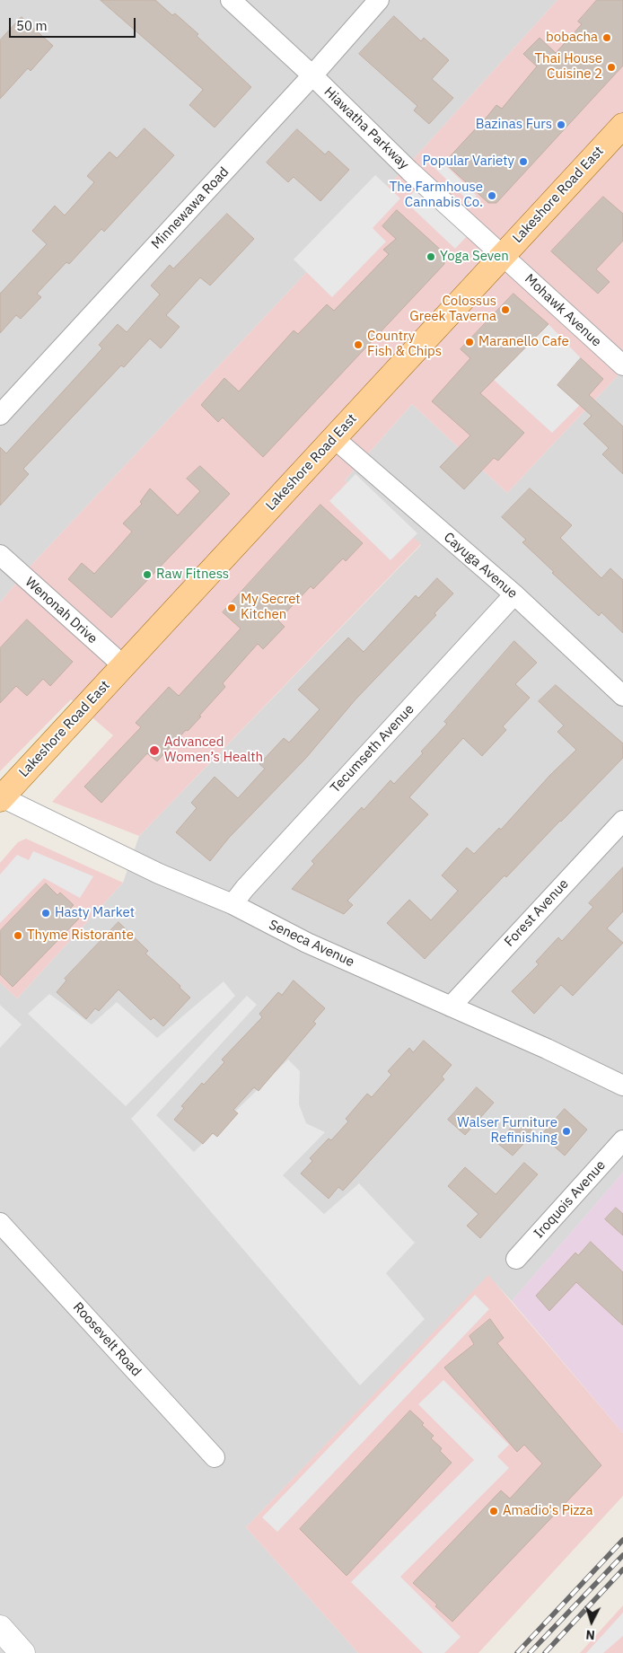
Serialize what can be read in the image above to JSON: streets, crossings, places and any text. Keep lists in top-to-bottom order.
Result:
{
  "streets": {
    "main road": ["Lakeshore Road East"],
    "street": [
      "Hiawatha Parkway",
      "Minnewawa Road",
      "Mohawk Avenue",
      "Cayuga Avenue",
      "Wenonah Drive",
      "Tecumseth Avenue",
      "Forest Avenue",
      "Seneca Avenue",
      "Iroquois Avenue",
      "Roosevelt Road"
    ]
  },
  "crossings": [
    ["Hiawatha Parkway", "Lakeshore Road East"],
    ["Hiawatha Parkway", "Minnewawa Road"],
    ["Hiawatha Parkway", "Mohawk Avenue"],
    ["Lakeshore Road East", "Mohawk Avenue"],
    ["Lakeshore Road East", "Cayuga Avenue"],
    ["Lakeshore Road East", "Wenonah Drive"],
    ["Lakeshore Road East", "Seneca Avenue"],
    ["Cayuga Avenue", "Tecumseth Avenue"],
    ["Tecumseth Avenue", "Seneca Avenue"],
    ["Forest Avenue", "Seneca Avenue"]
  ],
  "places": [
    "bobacha",
    "Thai House Cuisine 2",
    "Bazinas Furs",
    "Popular Variety",
    "The Farmhouse Cannabis Co.",
    "Yoga Seven",
    "Colossus Greek Taverna",
    "Maranello Cafe",
    "Country Fish & Chips",
    "Raw Fitness",
    "My Secret Kitchen",
    "Advanced Women’s Health",
    "Hasty Market",
    "Thyme Ristorante",
    "Walser Furniture Refinishing",
    "Amadio's Pizza"
  ],
  "scale_bar": "50 m",
  "north": "bottom"
}
